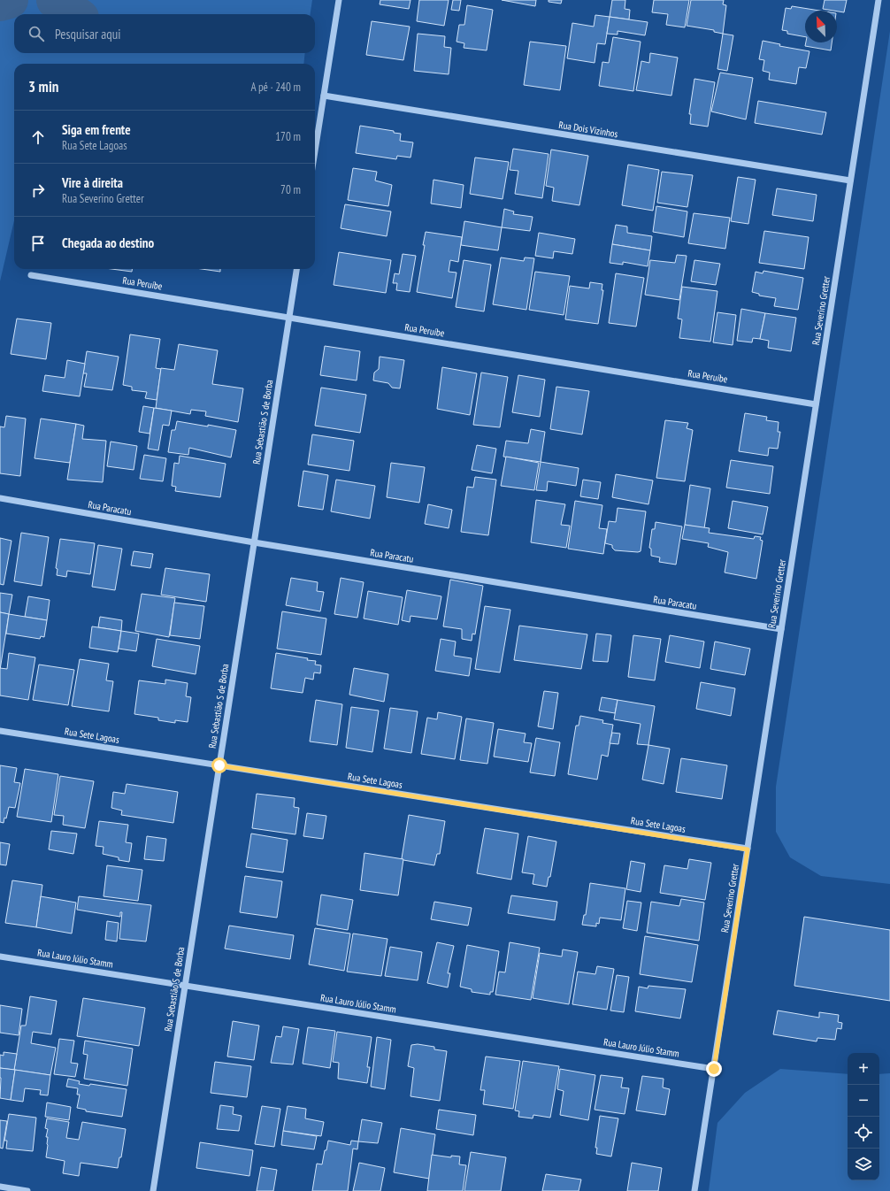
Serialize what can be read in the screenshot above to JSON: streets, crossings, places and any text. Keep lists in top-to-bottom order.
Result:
{
  "streets": {
    "street": [
      "Rua Dois Vizinhos",
      "Rua Peruíbe",
      "Rua Severino Gretter",
      "Rua Sebastião S de Borba",
      "Rua Paracatu",
      "Rua Sete Lagoas",
      "Rua Lauro Júlio Stamm"
    ]
  },
  "crossings": [
    ["Rua Dois Vizinhos", "Rua Severino Gretter"],
    ["Rua Peruíbe", "Rua Severino Gretter"],
    ["Rua Peruíbe", "Rua Sebastião S de Borba"],
    ["Rua Severino Gretter", "Rua Paracatu"],
    ["Rua Severino Gretter", "Rua Sete Lagoas"],
    ["Rua Severino Gretter", "Rua Lauro Júlio Stamm"],
    ["Rua Sebastião S de Borba", "Rua Paracatu"],
    ["Rua Sebastião S de Borba", "Rua Sete Lagoas"],
    ["Rua Sebastião S de Borba", "Rua Lauro Júlio Stamm"]
  ],
  "north": "top left",
  "page": {
    "search": "Pesquisar aqui",
    "heading": ["3 min", "A pé · 240 m"],
    "list": [
      ["Siga em frente", "Rua Sete Lagoas", "170 m"],
      ["Vire à direita", "Rua Severino Gretter", "70 m"],
      "Chegada ao destino"
    ],
    "map_buttons": ["+", "−"]
  }
}
